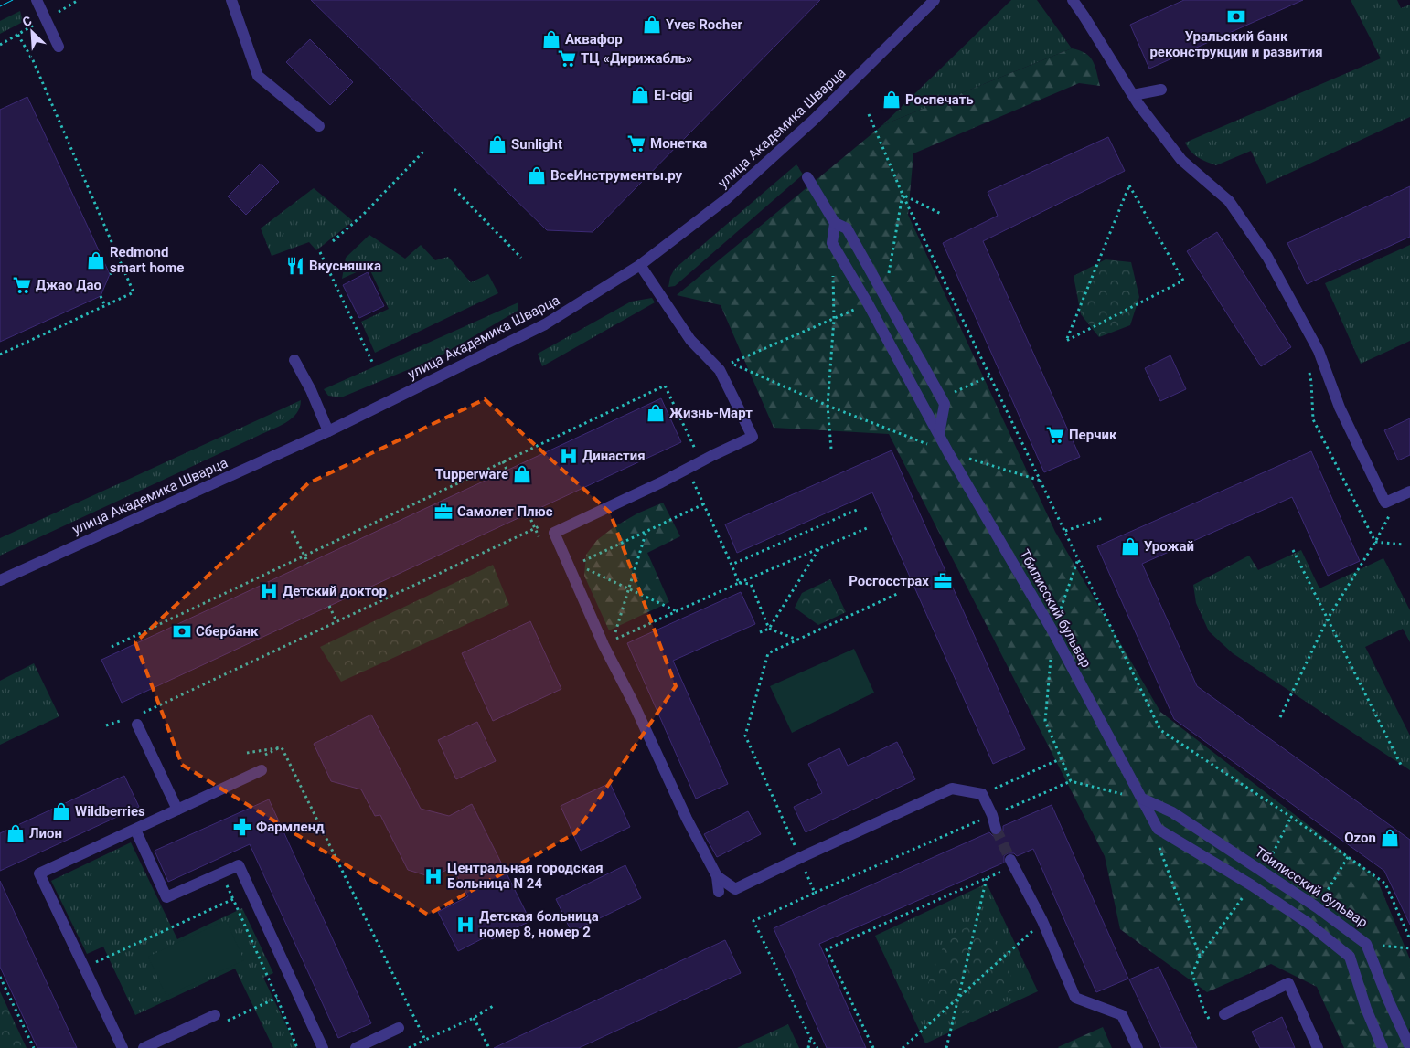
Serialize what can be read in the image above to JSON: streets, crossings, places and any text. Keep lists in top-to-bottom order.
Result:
{
  "streets": {
    "street": ["улица Академика Шварца", "Тбилисский бульвар"]
  },
  "places": {
    "bank": ["Уральский банк реконструкции и развития", "Сбербанк"],
    "shop": [
      "Yves Rocher",
      "Аквафор",
      "El-cigi",
      "Роспечать",
      "Sunlight",
      "ВсеИнструменты.ру",
      "Redmond smart home",
      "Жизнь-Март",
      "Tupperware",
      "Урожай",
      "Wildberries",
      "Лион",
      "Ozon"
    ],
    "supermarket": [
      "ТЦ «Дирижабль»",
      "Монетка",
      "Джао Дао",
      "Перчик"
    ],
    "restaurant": ["Вкусняшка"],
    "hospital": [
      "Династия",
      "Детский доктор",
      "Центральная городская Больница N 24",
      "Детская больница номер 8, номер 2"
    ],
    "office": ["Самолет Плюс", "Росгосстрах"],
    "pharmacy": ["Фармленд"]
  },
  "north": "top left"
}
